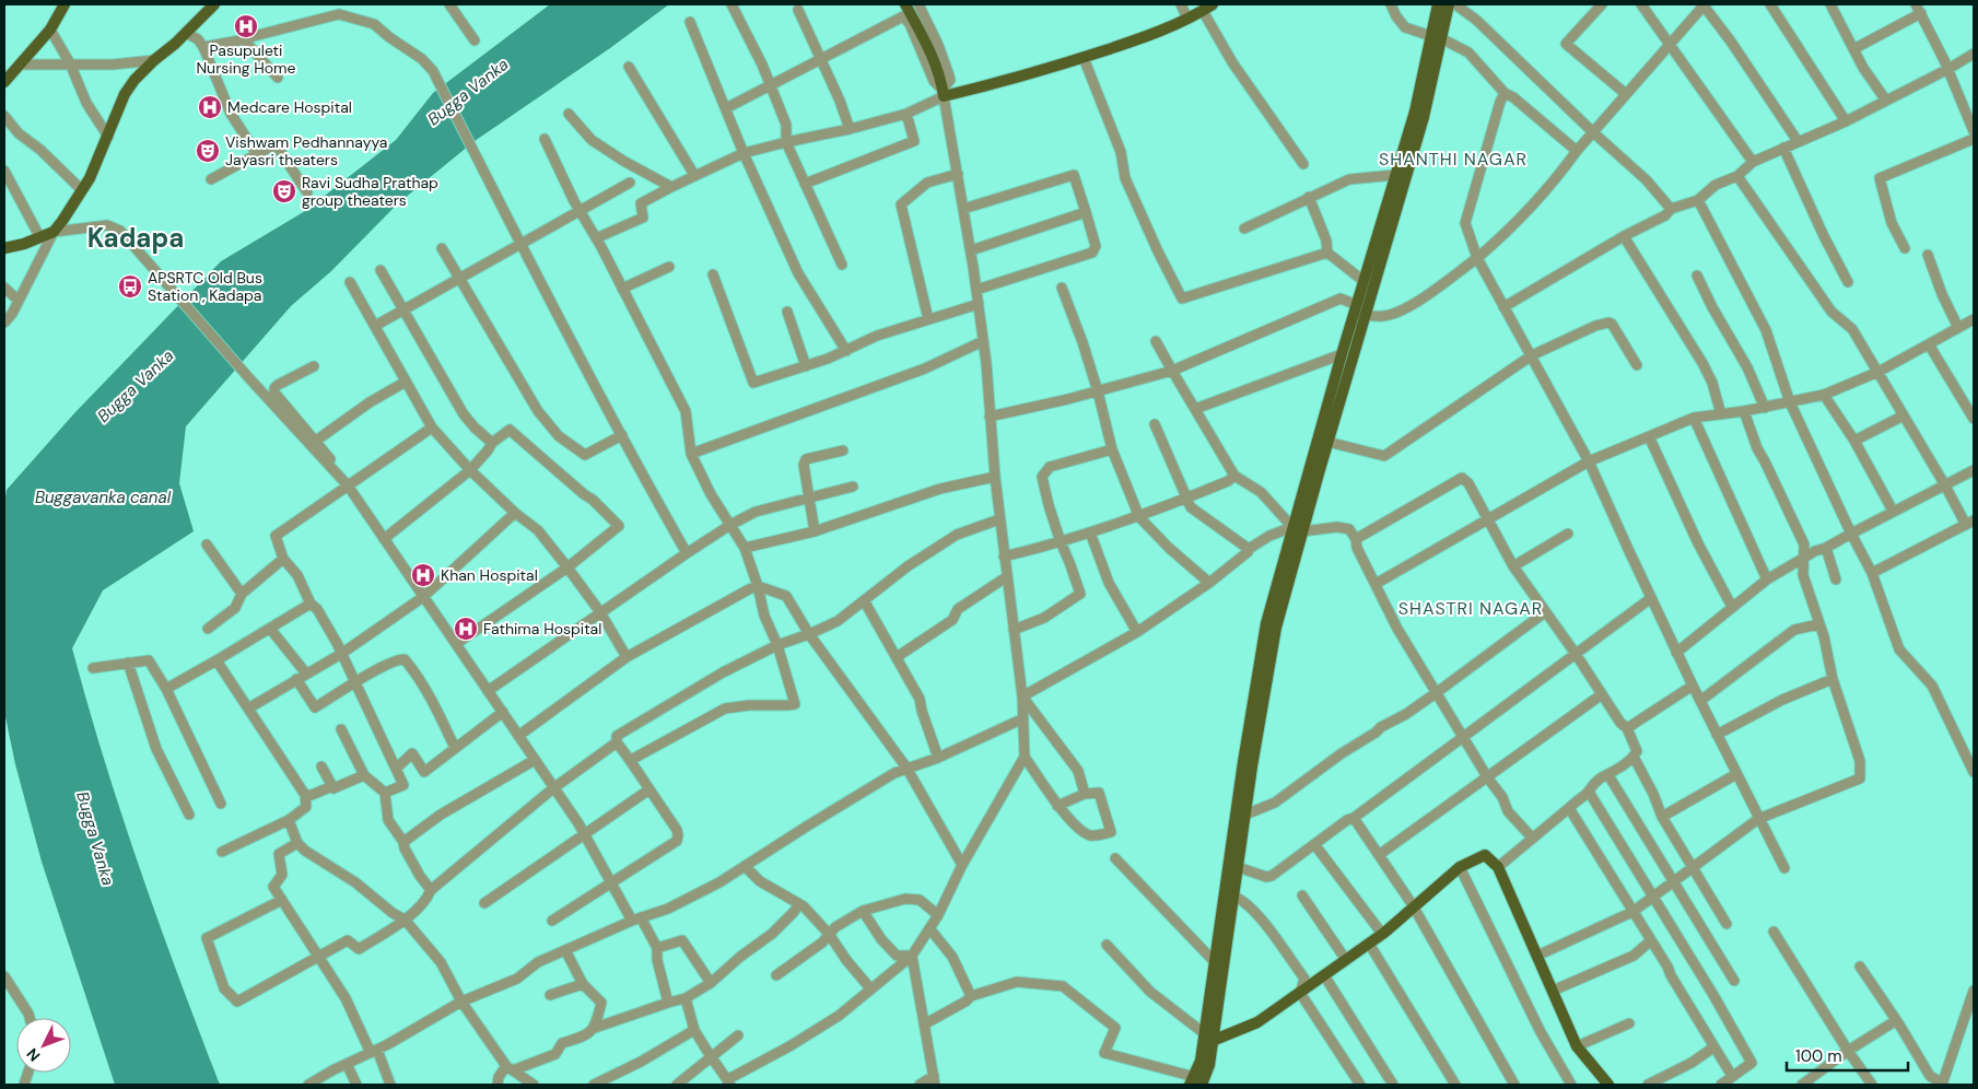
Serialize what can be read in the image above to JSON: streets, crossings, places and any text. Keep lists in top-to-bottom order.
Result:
{
  "districts": ["SHANTHI NAGAR", "Kadapa", "SHASTRI NAGAR"],
  "water": ["Bugga Vanka", "Buggavanka canal"],
  "places": {
    "hospital": [
      "Pasupuleti Nursing Home",
      "Medcare Hospital",
      "Khan Hospital",
      "Fathima Hospital"
    ],
    "theatre": ["Vishwam Pedhannayya Jayasri theaters", "Ravi Sudha Prathap group theaters"],
    "bus stop": ["APSRTC Old Bus Station , Kadapa"]
  },
  "scale_bar": "100 m",
  "north": "bottom left"
}
